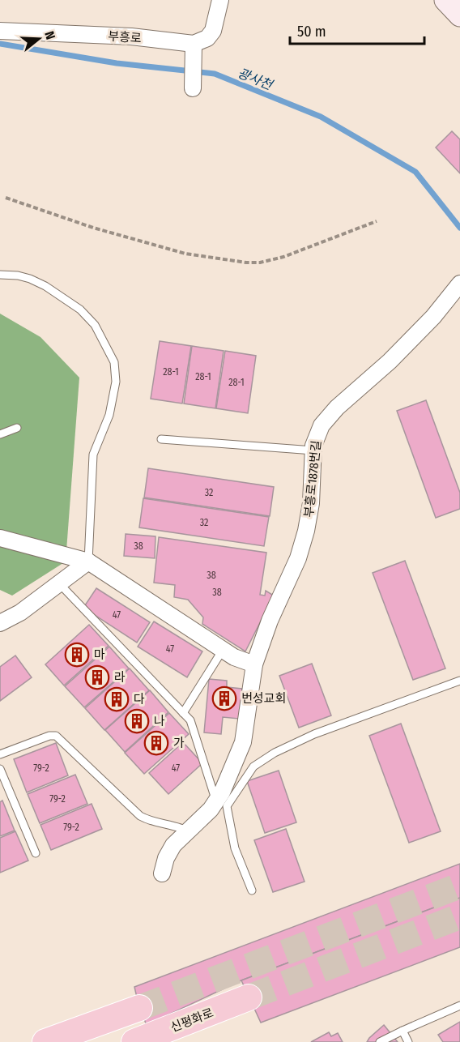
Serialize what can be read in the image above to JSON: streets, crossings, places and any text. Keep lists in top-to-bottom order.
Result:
{
  "streets": {
    "highway": ["신평화로"],
    "street": ["부흥로", "부흥로1878번길"]
  },
  "water": ["광사천"],
  "places": {
    "building": [
      "마",
      "라",
      "번성교회",
      "다",
      "나",
      "가"
    ]
  },
  "house_numbers": [
    "28-1",
    "28-1",
    "28-1",
    "32",
    "32",
    "38",
    "38",
    "38",
    "47",
    "47",
    "79-2",
    "47",
    "79-2",
    "79-2"
  ],
  "scale_bar": "50 m",
  "north": "right"
}
